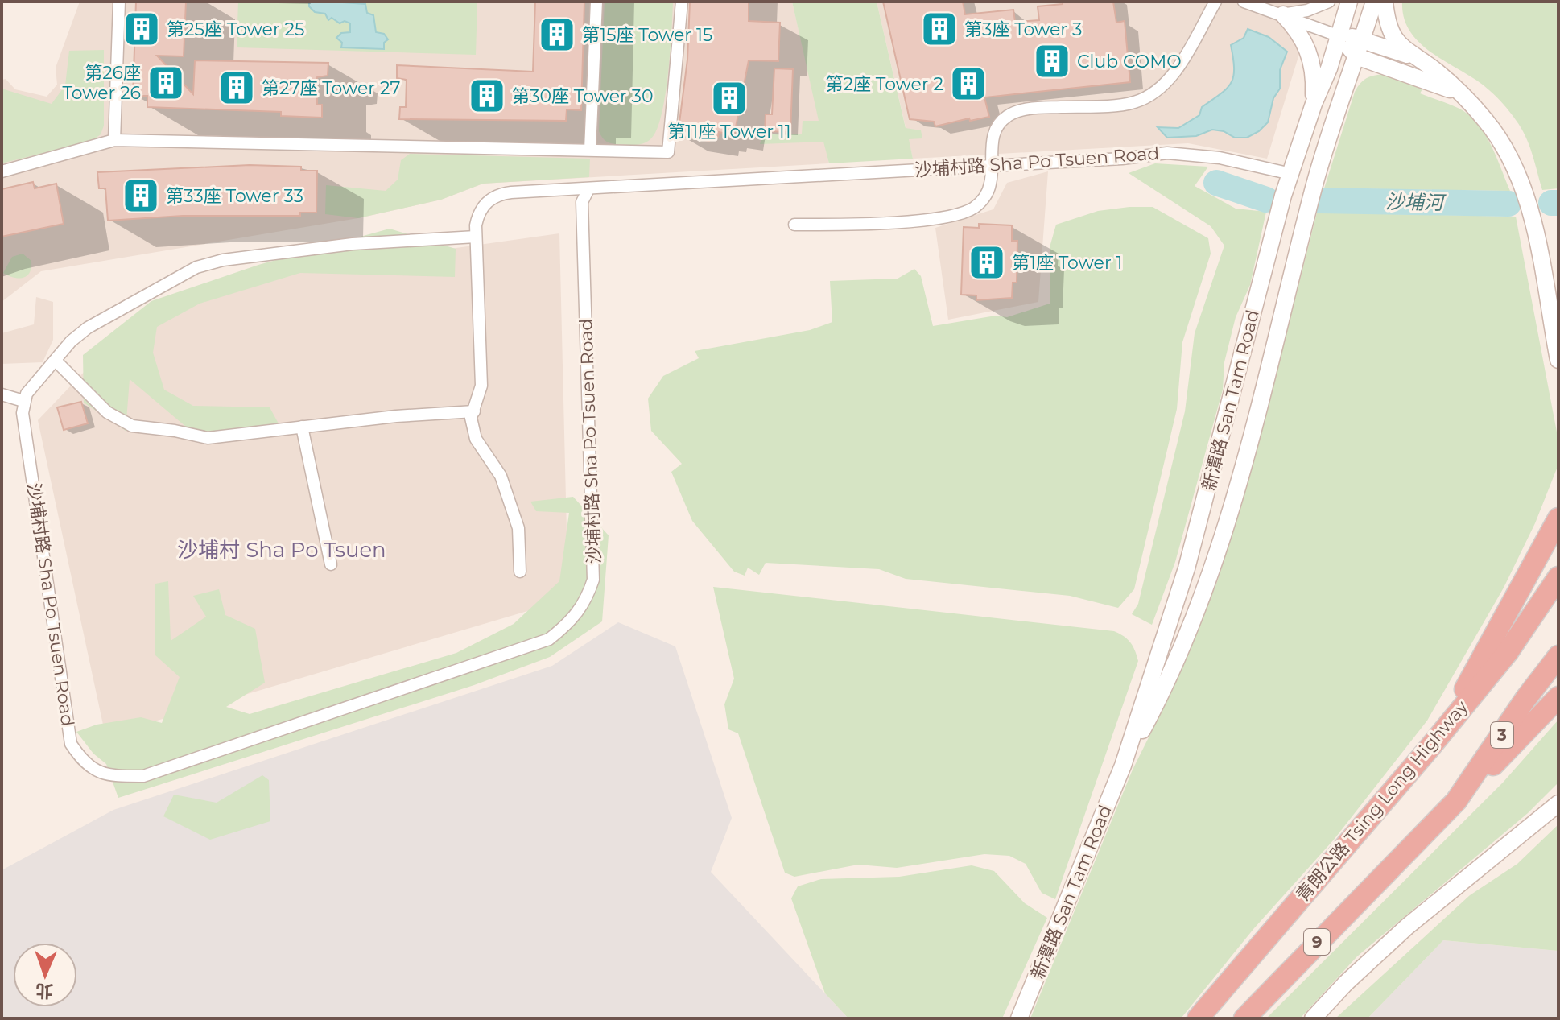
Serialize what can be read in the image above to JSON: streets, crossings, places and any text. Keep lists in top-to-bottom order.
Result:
{
  "streets": {
    "highway": ["3", "青朗公路 Tsing Long Highway", "9"],
    "street": ["沙埔村路 Sha Po Tsuen Road", "新潭路 San Tam Road"]
  },
  "crossings": [
    ["沙埔村路 Sha Po Tsuen Road", "新潭路 San Tam Road"],
    ["3", "9"],
    ["青朗公路 Tsing Long Highway", "9"]
  ],
  "districts": ["沙埔村 Sha Po Tsuen"],
  "water": ["沙埔河"],
  "places": {
    "building": [
      "第25座 Tower 25",
      "第3座 Tower 3",
      "第15座 Tower 15",
      "Club COMO",
      "第26座 Tower 26",
      "第2座 Tower 2",
      "第27座 Tower 27",
      "第30座 Tower 30",
      "第11座 Tower 11",
      "第33座 Tower 33",
      "第1座 Tower 1"
    ]
  },
  "north": "bottom"
}
